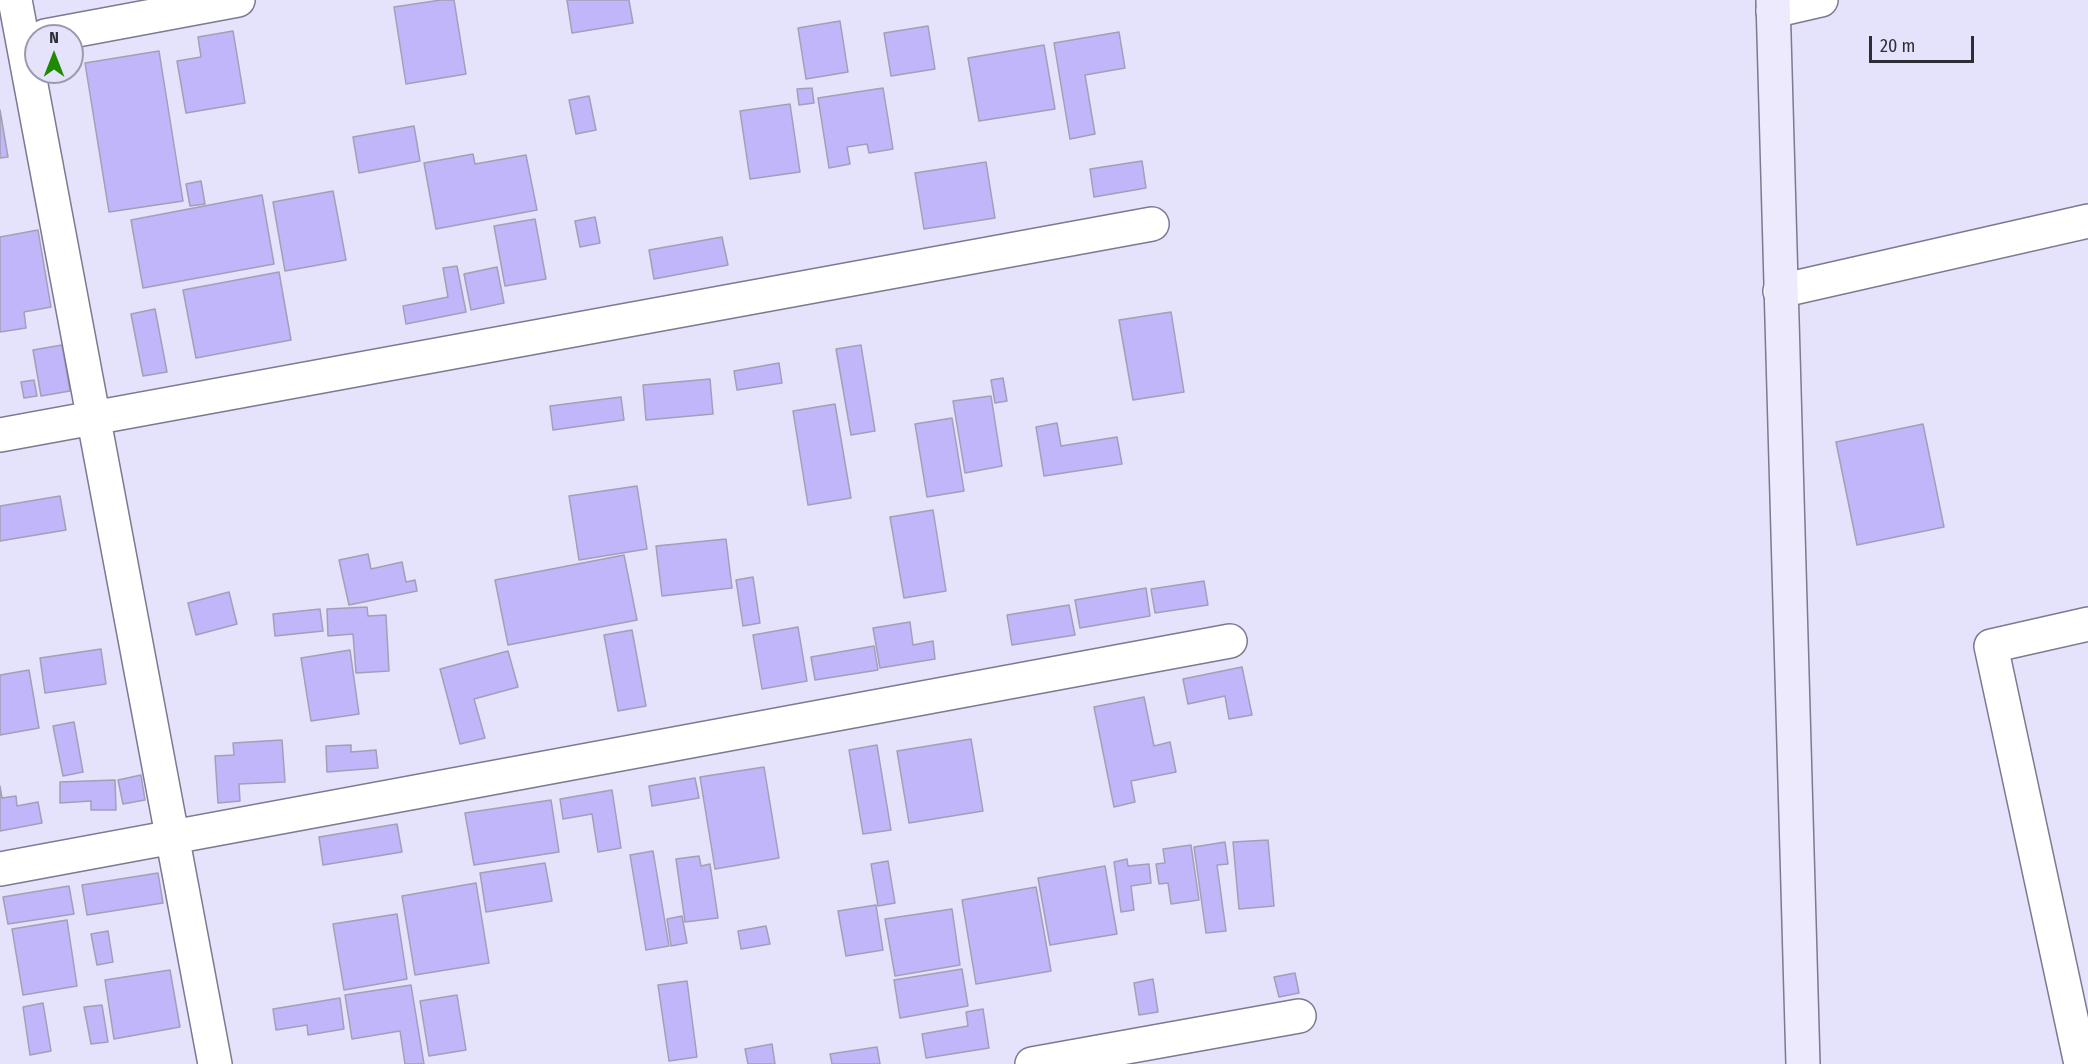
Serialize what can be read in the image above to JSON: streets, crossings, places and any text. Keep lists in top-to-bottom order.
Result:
{
  "scale_bar": "20 m",
  "north": "top"
}
